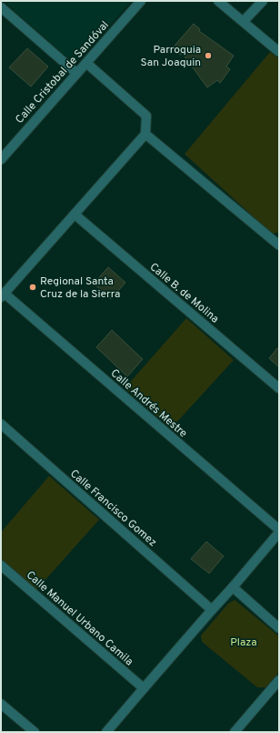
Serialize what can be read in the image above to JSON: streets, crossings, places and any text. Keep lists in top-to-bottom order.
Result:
{
  "streets": {
    "street": [
      "Calle Cristobal de Sandóval",
      "Calle B. de Molina",
      "Calle Andrés Mestre",
      "Calle Francisco Gomez",
      "Calle Manuel Urbano Camila"
    ]
  },
  "parks": ["Plaza"],
  "places": ["Parroquia San Joaquin", "Regional Santa Cruz de la Sierra"]
}
